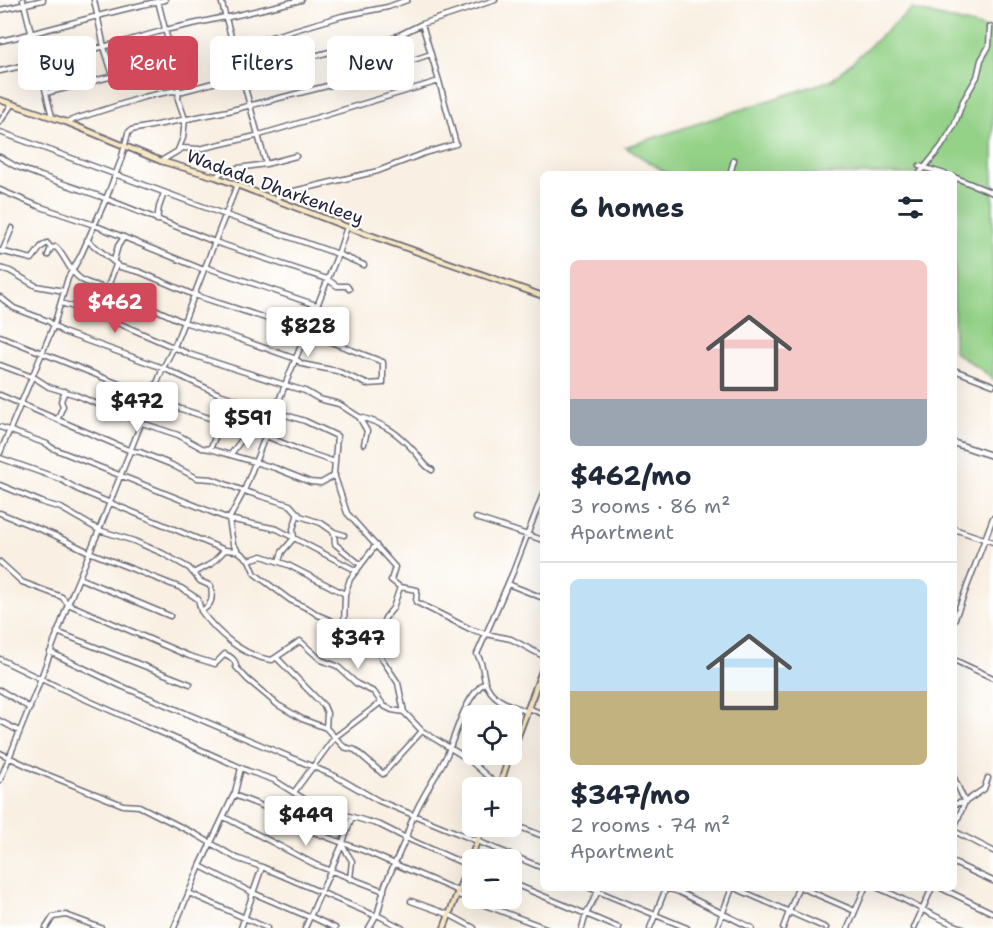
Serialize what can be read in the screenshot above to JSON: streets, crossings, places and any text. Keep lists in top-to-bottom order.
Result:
{
  "streets": {
    "main road": ["Wadada Dharkenleey"]
  },
  "page": {
    "chip": [
      "Buy",
      "Rent",
      "Filters",
      "New"
    ],
    "heading": "6 homes",
    "list": [
      {
        "name": "$462/mo",
        "note": "3 rooms · 86 m² · Apartment"
      },
      {
        "name": "$347/mo",
        "note": "2 rooms · 74 m² · Apartment"
      }
    ],
    "price": [
      "$462",
      "$828",
      "$472",
      "$591",
      "$347",
      "$449"
    ],
    "map_buttons": ["+", "−"]
  }
}
